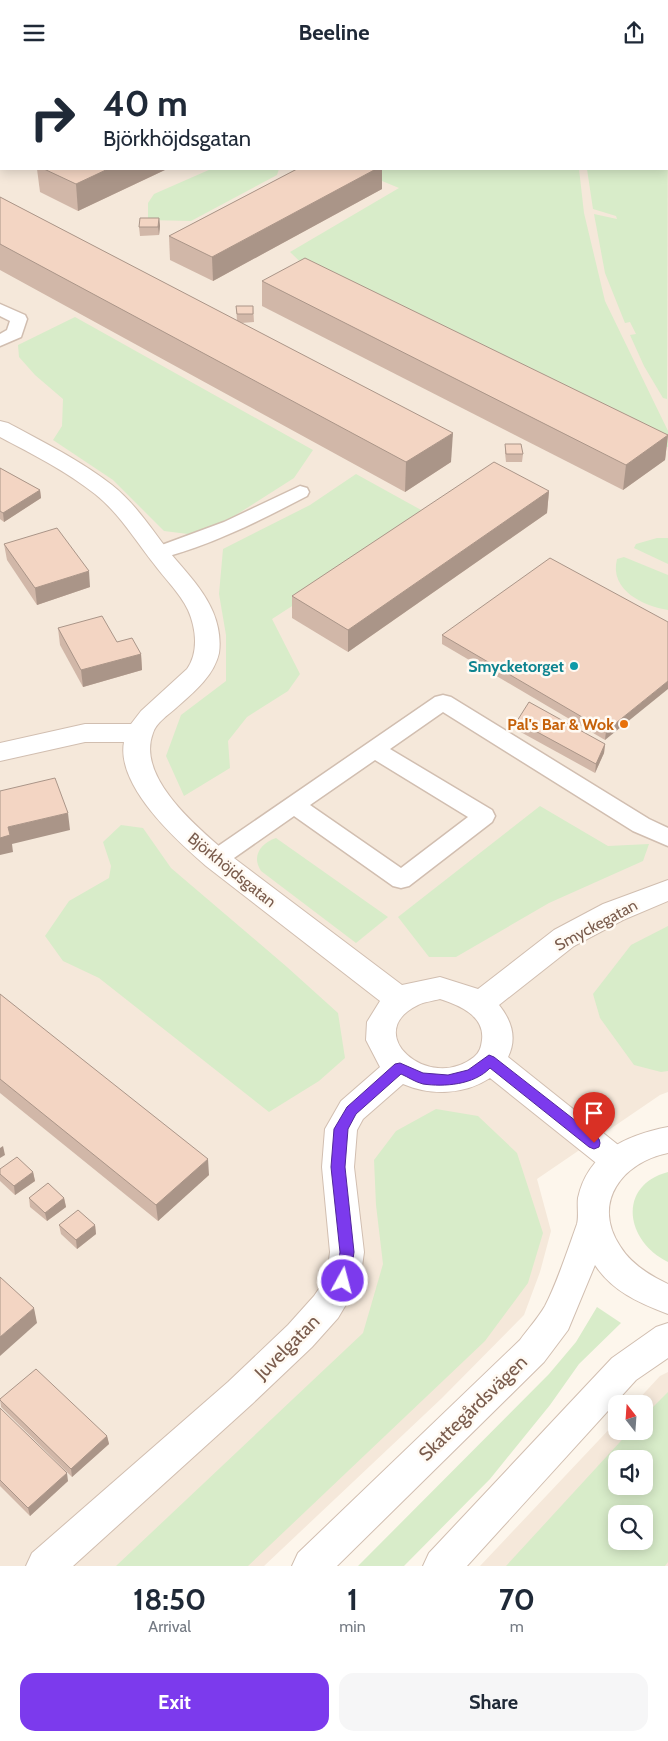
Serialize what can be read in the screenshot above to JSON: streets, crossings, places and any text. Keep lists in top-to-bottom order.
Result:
{
  "streets": {
    "street": [
      "Björkhöjdsgatan",
      "Smyckegatan",
      "Juvelgatan",
      "Skattegårdsvägen"
    ]
  },
  "crossings": [
    ["Björkhöjdsgatan", "Smyckegatan"],
    ["Björkhöjdsgatan", "Juvelgatan"],
    ["Smyckegatan", "Juvelgatan"]
  ],
  "places": ["Smycketorget", "Pal's Bar & Wok"],
  "north": "top",
  "page": {
    "header": "Beeline",
    "turn": ["40 m", "Björkhöjdsgatan"],
    "eta": [
      "18:50",
      "Arrival",
      "1",
      "min",
      "70",
      "m"
    ],
    "buttons": ["Exit", "Share"]
  }
}
